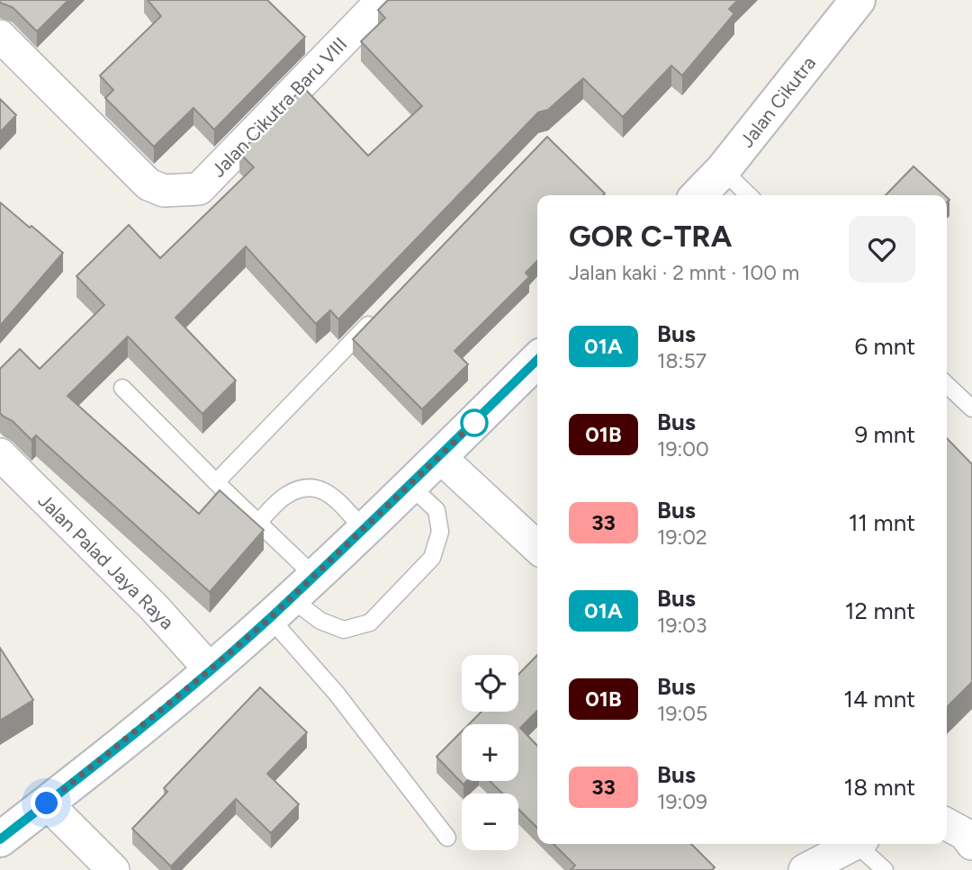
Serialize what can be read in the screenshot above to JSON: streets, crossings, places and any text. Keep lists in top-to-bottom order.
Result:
{
  "streets": {
    "main road": ["Jalan Cikutra"],
    "street": ["Jalan Cikutra Baru VIII", "Jalan Palad Jaya Raya"]
  },
  "lines": ["bus line 01A"],
  "page": {
    "heading": ["GOR C-TRA", "Jalan kaki · 2 mnt · 100 m"],
    "list": [
      {
        "mark": "01A",
        "name": "Bus",
        "note": "18:57",
        "value": "6 mnt"
      },
      {
        "mark": "01B",
        "name": "Bus",
        "note": "19:00",
        "value": "9 mnt"
      },
      {
        "mark": "33",
        "name": "Bus",
        "note": "19:02",
        "value": "11 mnt"
      },
      {
        "mark": "01A",
        "name": "Bus",
        "note": "19:03",
        "value": "12 mnt"
      },
      {
        "mark": "01B",
        "name": "Bus",
        "note": "19:05",
        "value": "14 mnt"
      },
      {
        "mark": "33",
        "name": "Bus",
        "note": "19:09",
        "value": "18 mnt"
      }
    ],
    "map_buttons": ["+", "−"]
  }
}
